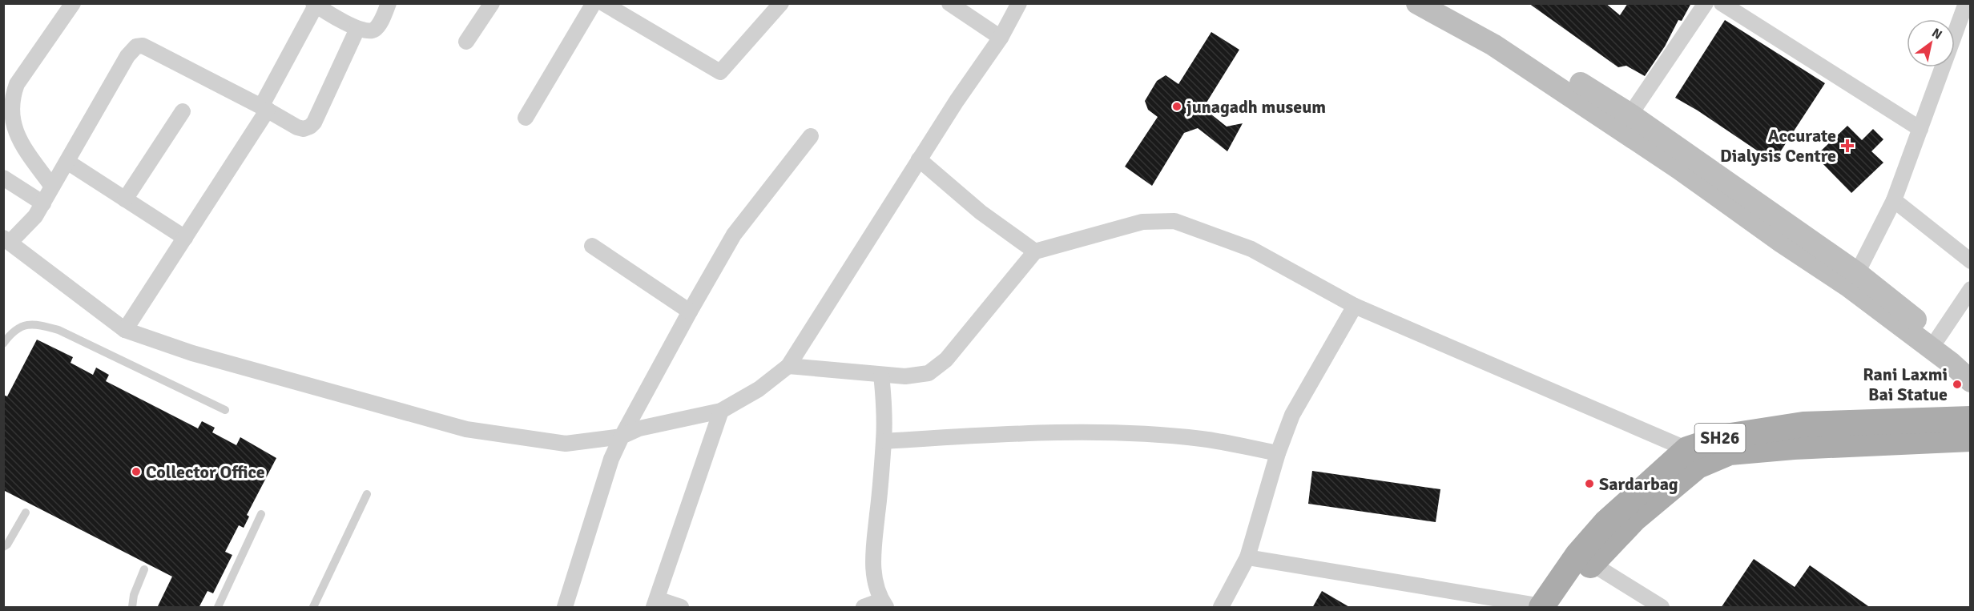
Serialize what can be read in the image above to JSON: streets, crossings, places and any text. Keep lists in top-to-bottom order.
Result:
{
  "streets": {
    "main road": ["SH26"]
  },
  "places": {
    "other": [
      "junagadh museum",
      "Rani Laxmi Bai Statue",
      "Collector Office",
      "Sardarbag"
    ],
    "health": ["Accurate Dialysis Centre"]
  },
  "north": "top right"
}
